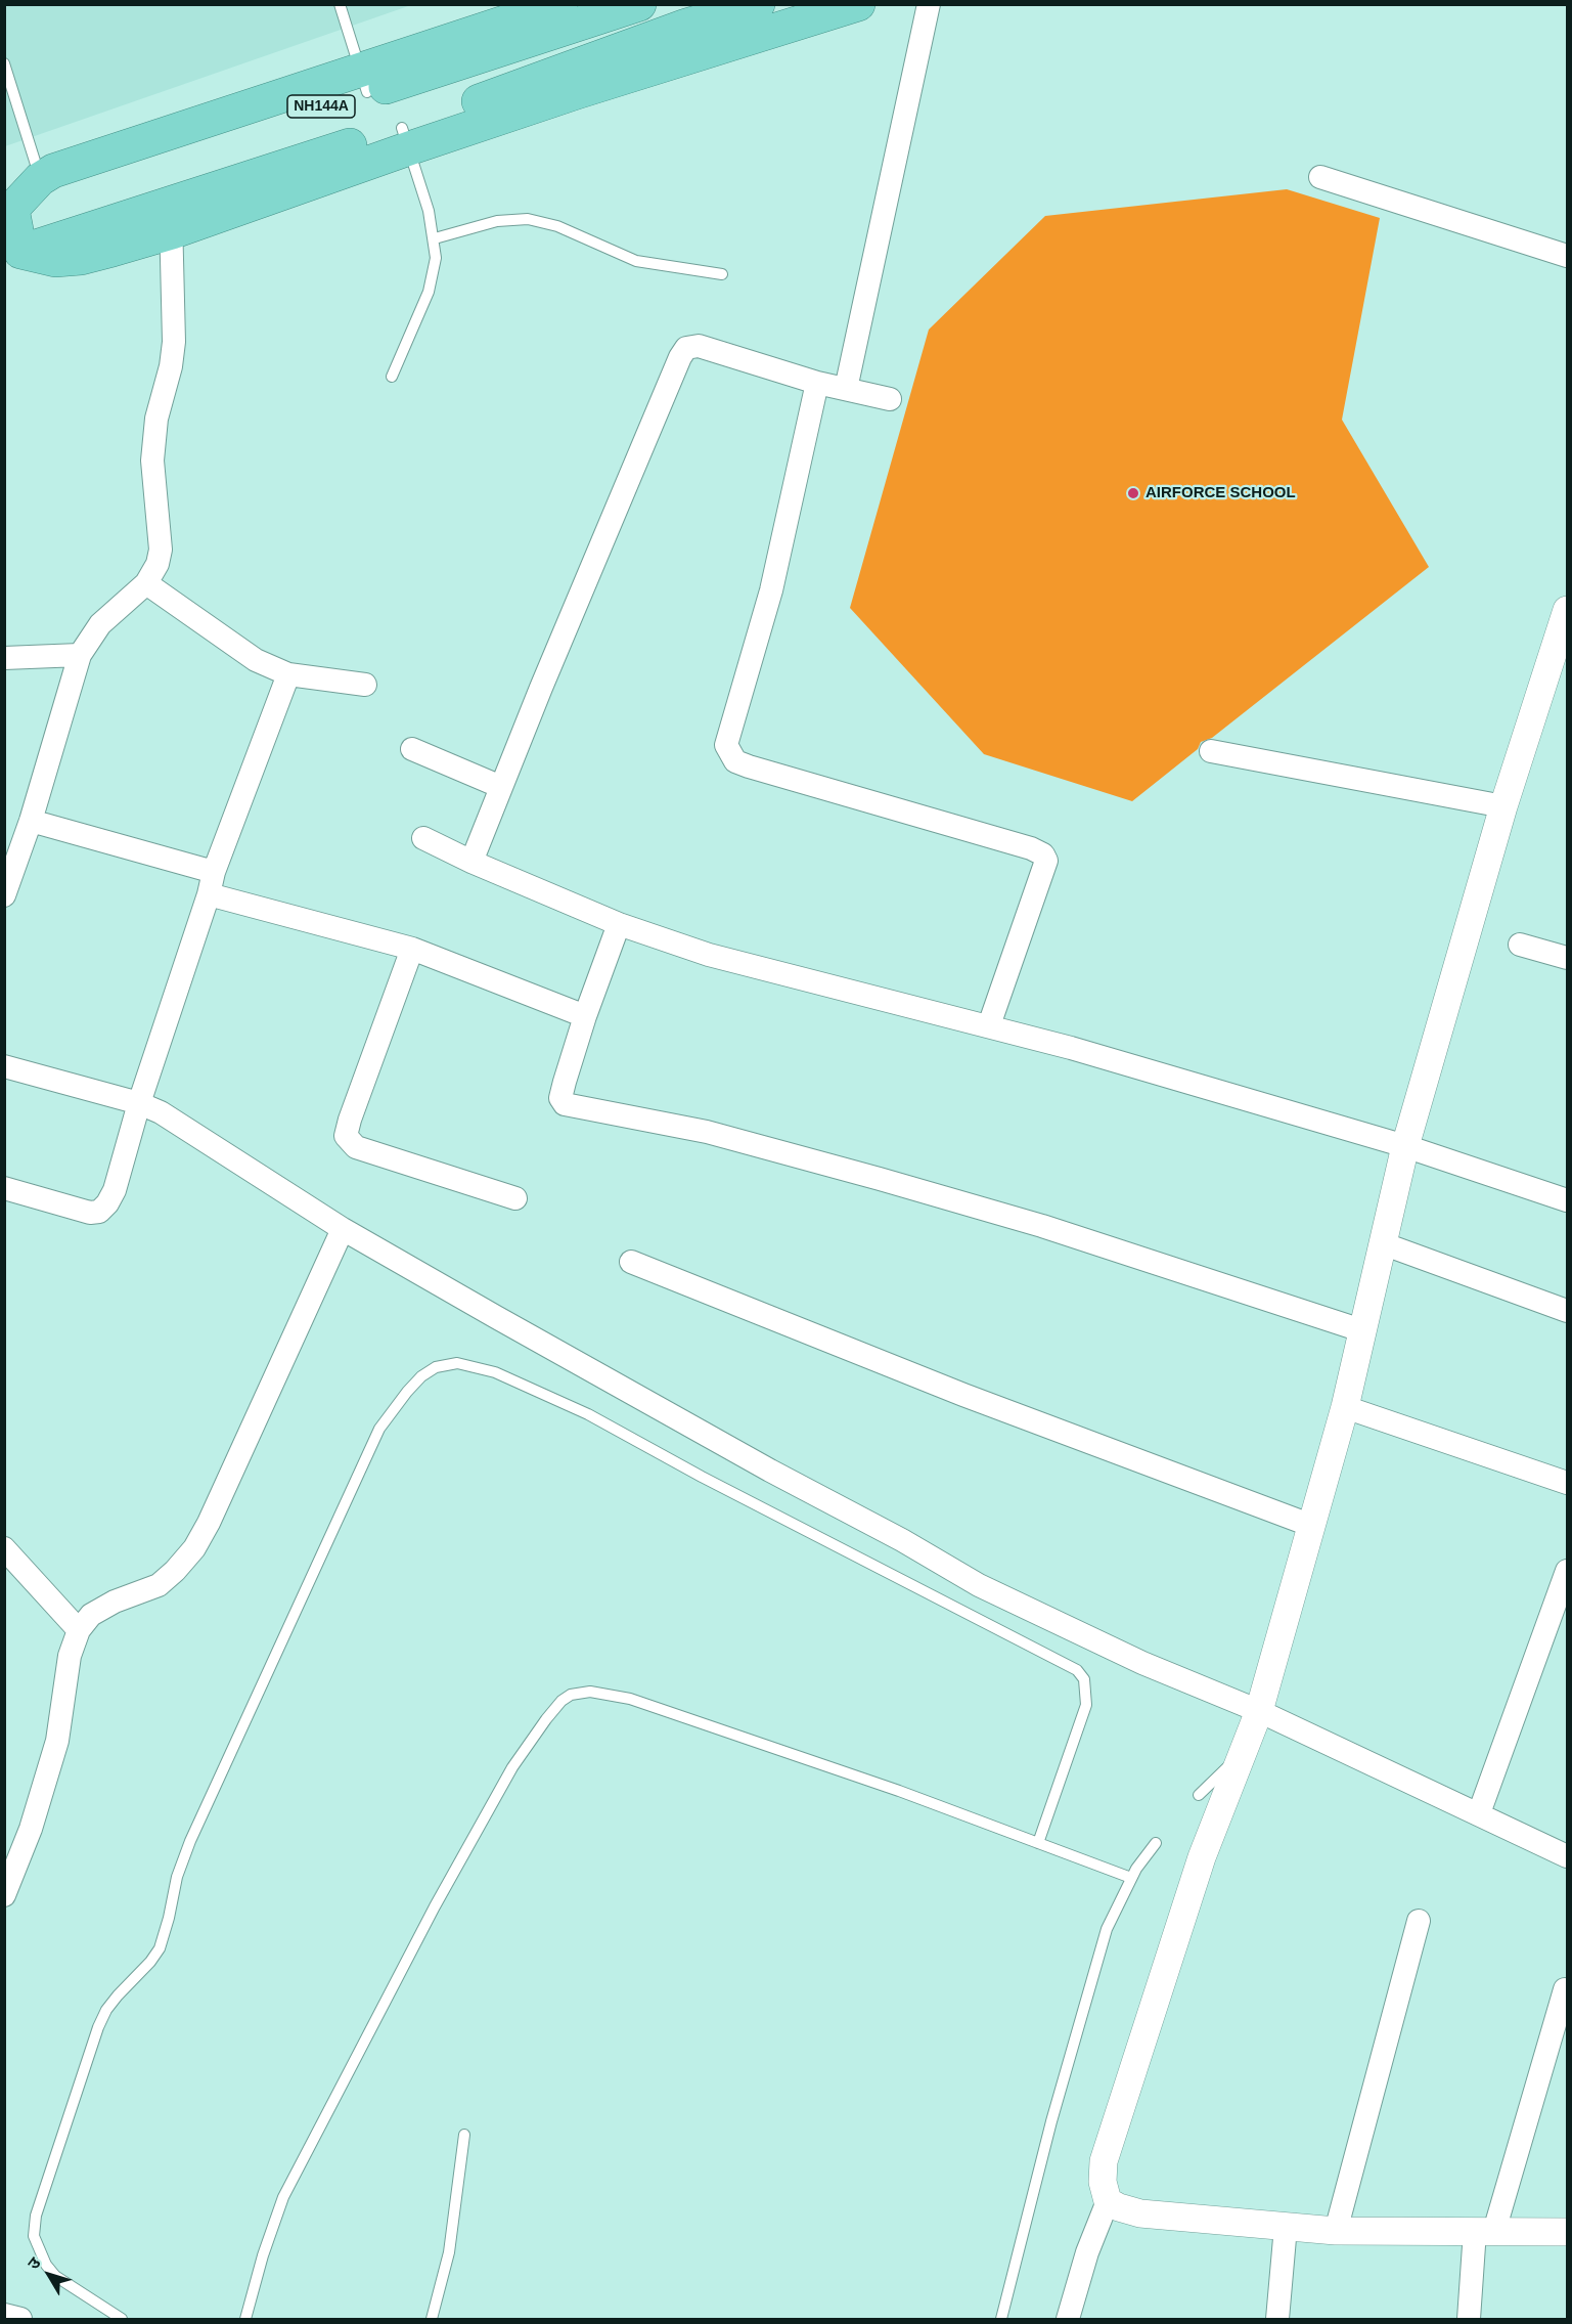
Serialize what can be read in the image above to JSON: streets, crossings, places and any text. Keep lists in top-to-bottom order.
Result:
{
  "streets": {
    "highway": ["NH144A"]
  },
  "places": ["AIRFORCE SCHOOL"],
  "north": "top left"
}
